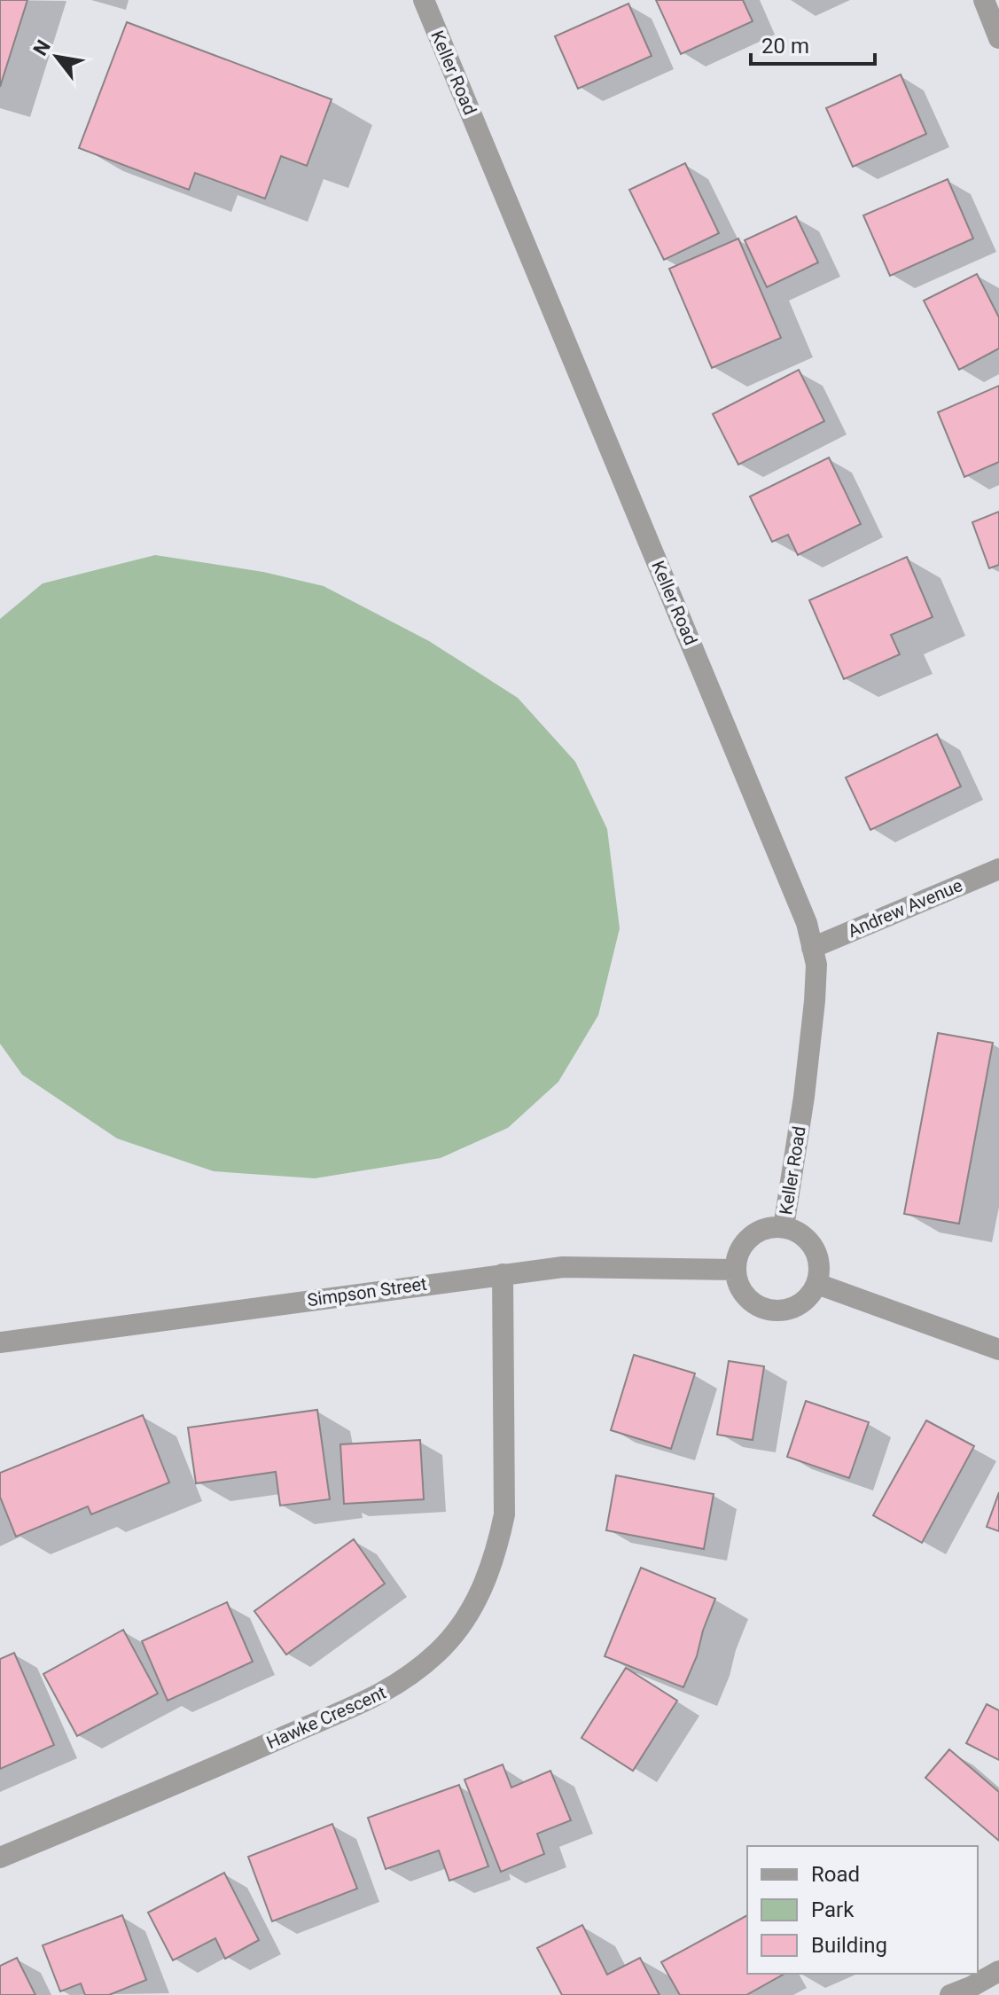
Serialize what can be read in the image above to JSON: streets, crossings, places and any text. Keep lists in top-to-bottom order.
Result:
{
  "streets": {
    "street": [
      "Keller Road",
      "Andrew Avenue",
      "Simpson Street",
      "Hawke Crescent"
    ]
  },
  "crossings": [
    ["Keller Road", "Andrew Avenue"],
    ["Keller Road", "Simpson Street"],
    ["Simpson Street", "Hawke Crescent"]
  ],
  "legend": ["Road", "Park", "Building"],
  "scale_bar": "20 m",
  "north": "top left"
}
